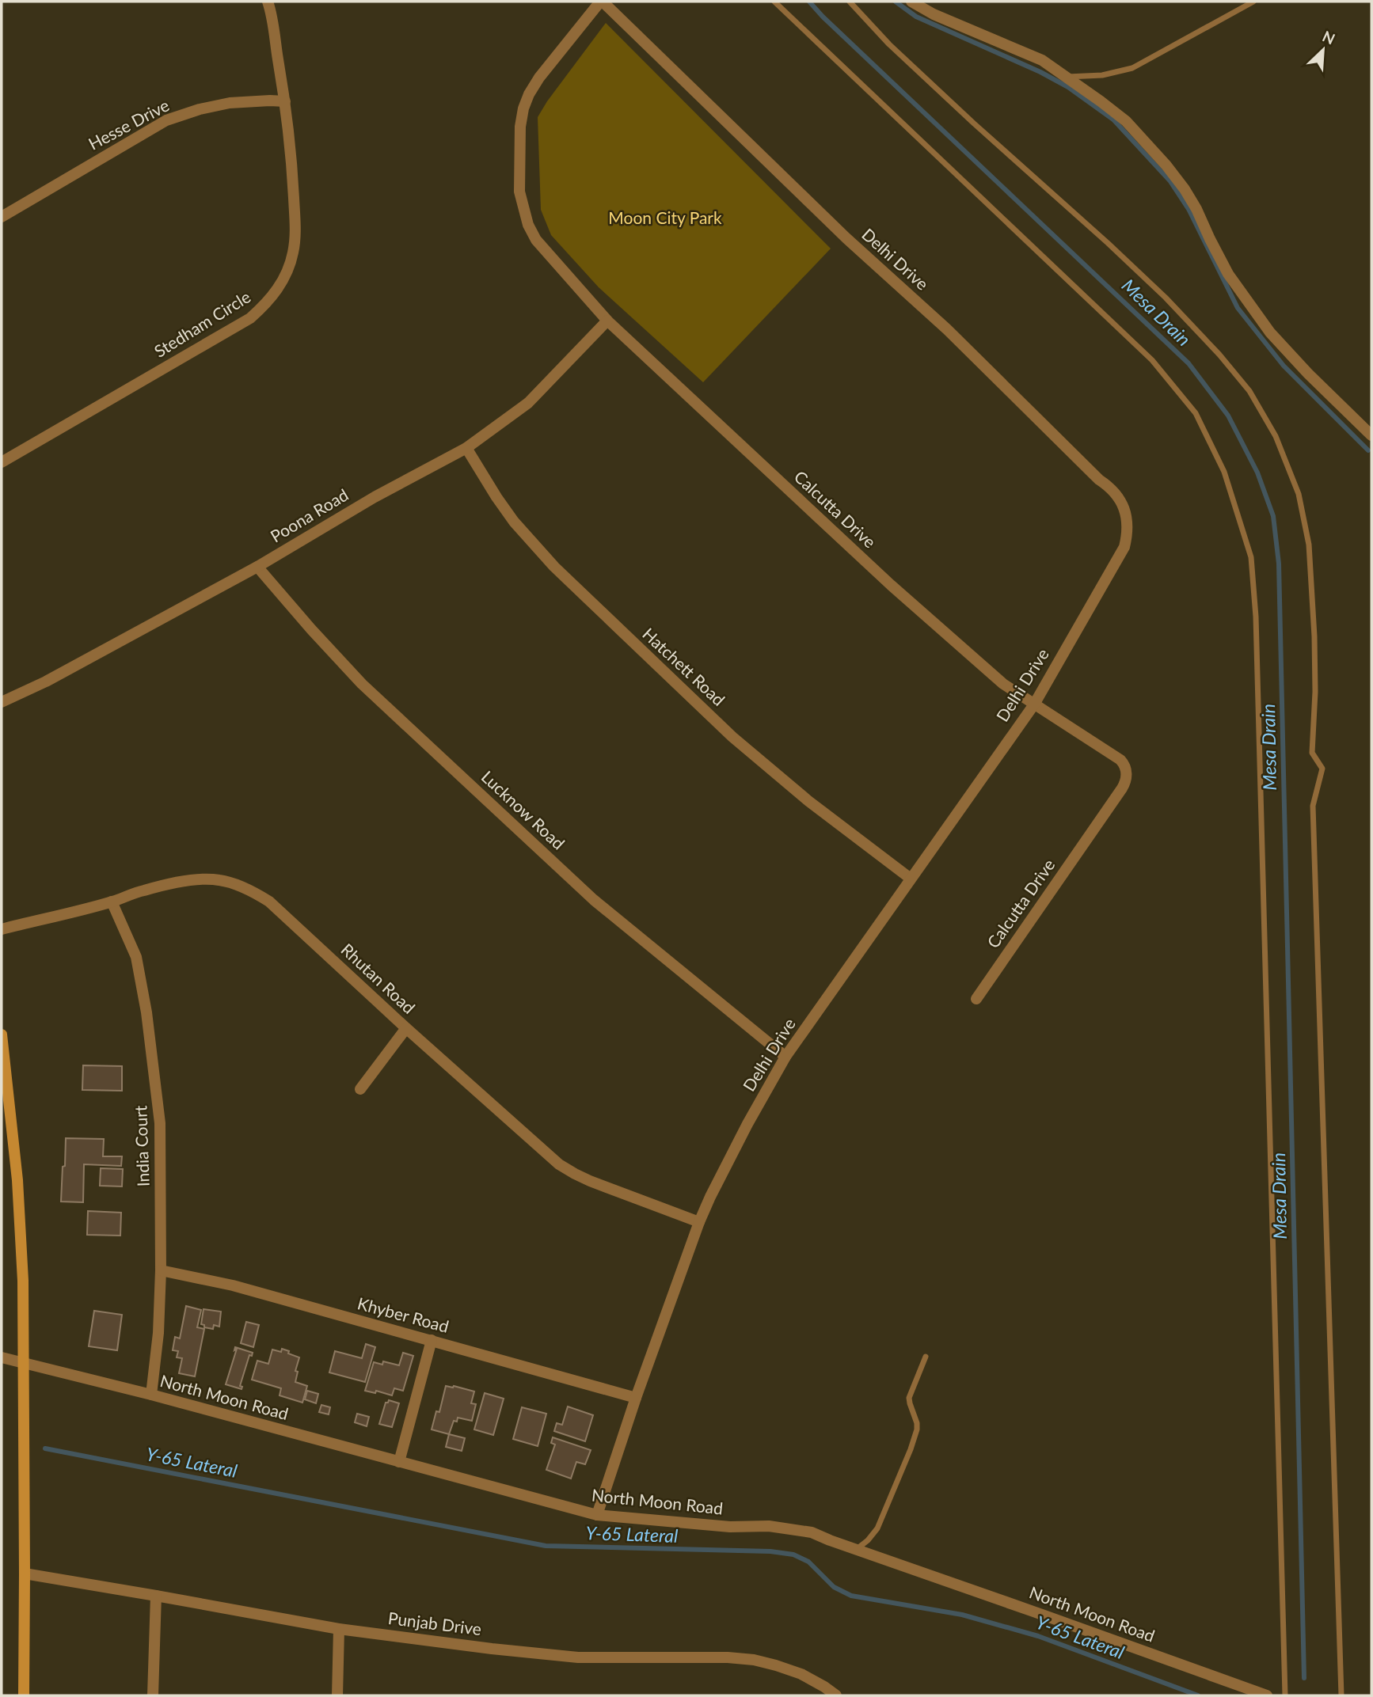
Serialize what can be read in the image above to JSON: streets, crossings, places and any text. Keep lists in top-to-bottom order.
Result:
{
  "streets": {
    "street": [
      "Hesse Drive",
      "Delhi Drive",
      "Stedham Circle",
      "Calcutta Drive",
      "Poona Road",
      "Hatchett Road",
      "Lucknow Road",
      "Rhutan Road",
      "India Court",
      "Khyber Road",
      "North Moon Road",
      "Punjab Drive"
    ]
  },
  "crossings": [
    ["Hesse Drive", "Stedham Circle"],
    ["Delhi Drive", "Calcutta Drive"],
    ["Delhi Drive", "Hatchett Road"],
    ["Delhi Drive", "Lucknow Road"],
    ["Delhi Drive", "Rhutan Road"],
    ["Delhi Drive", "Khyber Road"],
    ["Delhi Drive", "North Moon Road"],
    ["Calcutta Drive", "Poona Road"],
    ["Poona Road", "Hatchett Road"],
    ["Poona Road", "Lucknow Road"],
    ["Rhutan Road", "India Court"],
    ["India Court", "Khyber Road"],
    ["India Court", "North Moon Road"]
  ],
  "water": ["Mesa Drain", "Y-65 Lateral"],
  "parks": ["Moon City Park"],
  "north": "top right"
}
